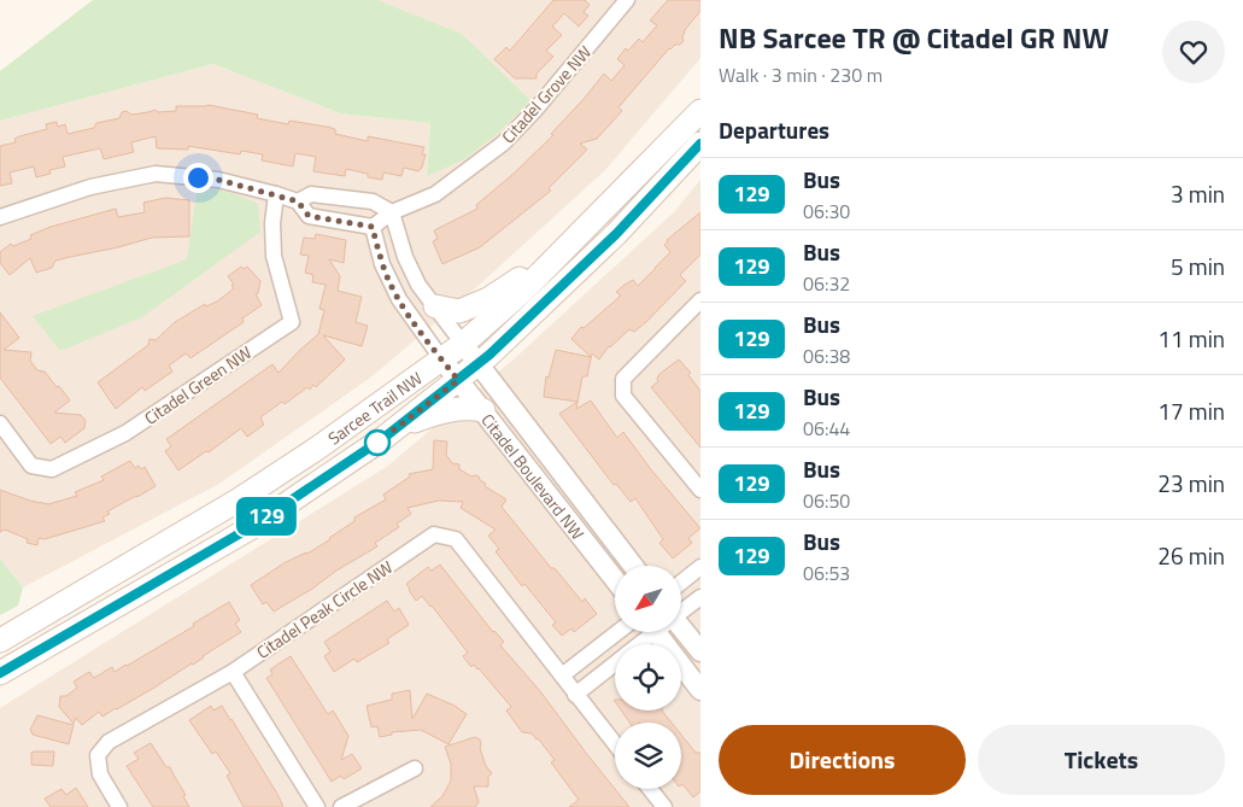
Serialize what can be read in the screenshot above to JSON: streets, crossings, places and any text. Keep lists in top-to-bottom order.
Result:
{
  "streets": {
    "main road": ["Sarcee Trail NW"],
    "street": [
      "Citadel Grove NW",
      "Citadel Green NW",
      "Citadel Boulevard NW",
      "Citadel Peak Circle NW"
    ]
  },
  "crossings": [
    ["Sarcee Trail NW", "Citadel Boulevard NW"]
  ],
  "lines": ["bus line 129"],
  "north": "bottom left",
  "page": {
    "on_map": "129",
    "heading": [
      ["NB Sarcee TR @ Citadel GR NW", "Walk · 3 min · 230 m"],
      "Departures"
    ],
    "list": [
      {
        "mark": "129",
        "name": "Bus",
        "note": "06:30",
        "value": "3 min"
      },
      {
        "mark": "129",
        "name": "Bus",
        "note": "06:32",
        "value": "5 min"
      },
      {
        "mark": "129",
        "name": "Bus",
        "note": "06:38",
        "value": "11 min"
      },
      {
        "mark": "129",
        "name": "Bus",
        "note": "06:44",
        "value": "17 min"
      },
      {
        "mark": "129",
        "name": "Bus",
        "note": "06:50",
        "value": "23 min"
      },
      {
        "mark": "129",
        "name": "Bus",
        "note": "06:53",
        "value": "26 min"
      }
    ],
    "buttons": ["Directions", "Tickets"]
  }
}
